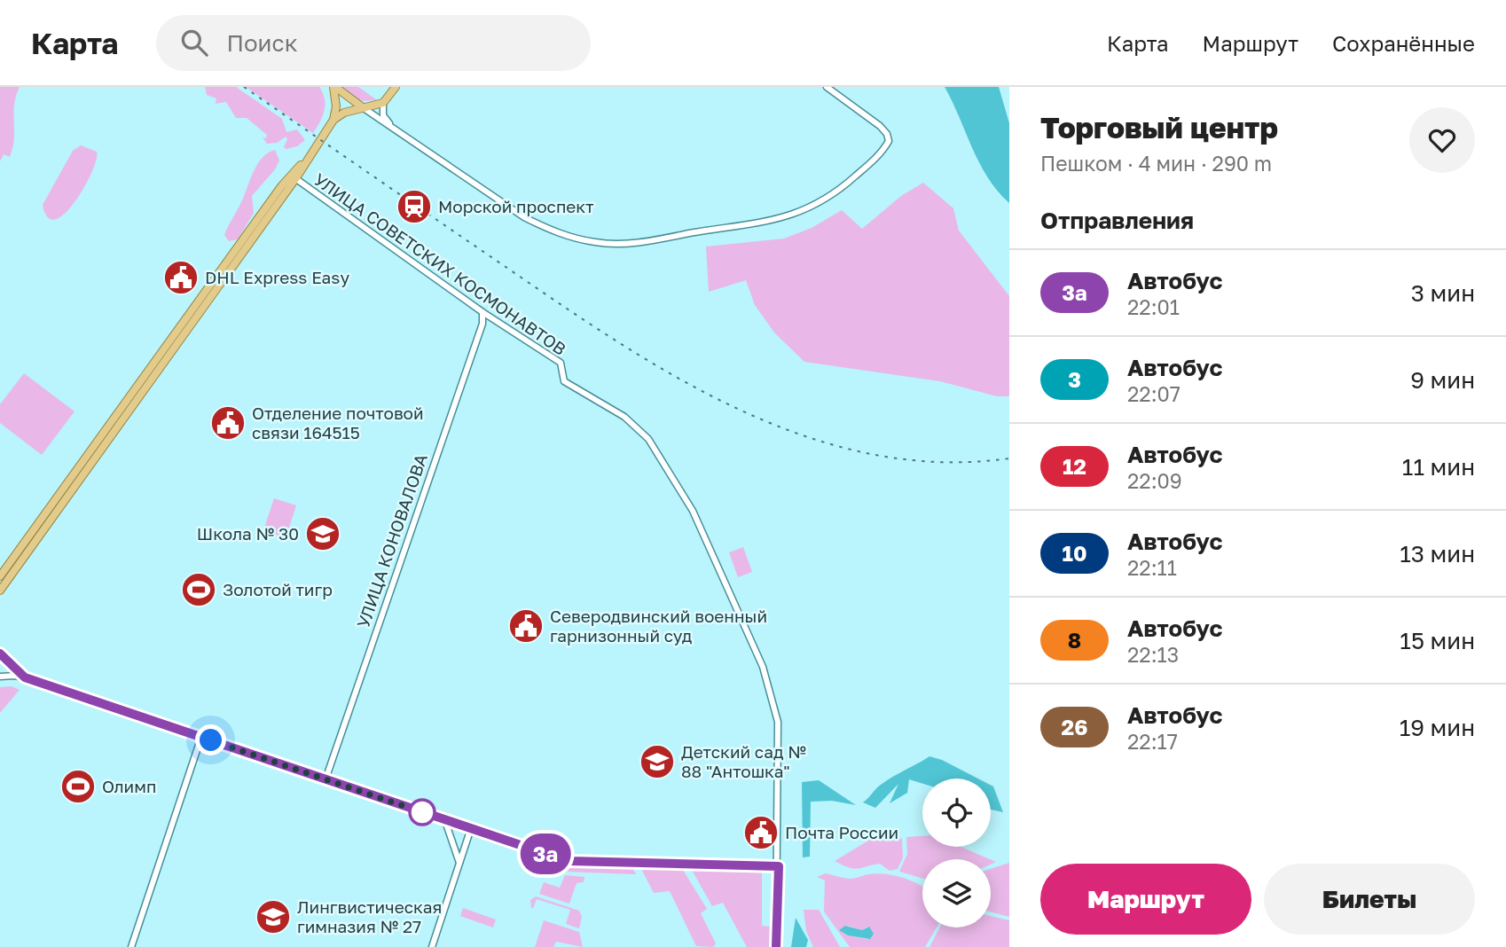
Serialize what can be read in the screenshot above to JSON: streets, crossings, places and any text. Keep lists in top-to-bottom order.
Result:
{
  "streets": {
    "street": ["УЛИЦА СОВЕТСКИХ КОСМОНАВТОВ", "УЛИЦА КОНОВАЛОВА"]
  },
  "crossings": [
    ["УЛИЦА СОВЕТСКИХ КОСМОНАВТОВ", "УЛИЦА КОНОВАЛОВА"]
  ],
  "places": {
    "station": ["Морской проспект"],
    "public building": [
      "DHL Express Easy",
      "Отделение почтовой связи 164515",
      "Северодвинский военный гарнизонный суд",
      "Почта России"
    ],
    "school or university": ["Школа № 30", "Детский сад № 88 \"Антошка\"", "Лингвистическая гимназия № 27"],
    "sports": ["Золотой тигр", "Олимп"]
  },
  "lines": ["bus line 3а"],
  "page": {
    "header": "Карта",
    "search": "Поиск",
    "nav": ["Карта", "Маршрут", "Сохранённые"],
    "on_map": "3а",
    "heading": [
      ["Торговый центр", "Пешком · 4 мин · 290 m"],
      "Отправления"
    ],
    "list": [
      {
        "mark": "3а",
        "name": "Автобус",
        "note": "22:01",
        "value": "3 мин"
      },
      {
        "mark": "3",
        "name": "Автобус",
        "note": "22:07",
        "value": "9 мин"
      },
      {
        "mark": "12",
        "name": "Автобус",
        "note": "22:09",
        "value": "11 мин"
      },
      {
        "mark": "10",
        "name": "Автобус",
        "note": "22:11",
        "value": "13 мин"
      },
      {
        "mark": "8",
        "name": "Автобус",
        "note": "22:13",
        "value": "15 мин"
      },
      {
        "mark": "26",
        "name": "Автобус",
        "note": "22:17",
        "value": "19 мин"
      }
    ],
    "buttons": ["Маршрут", "Билеты"]
  }
}
